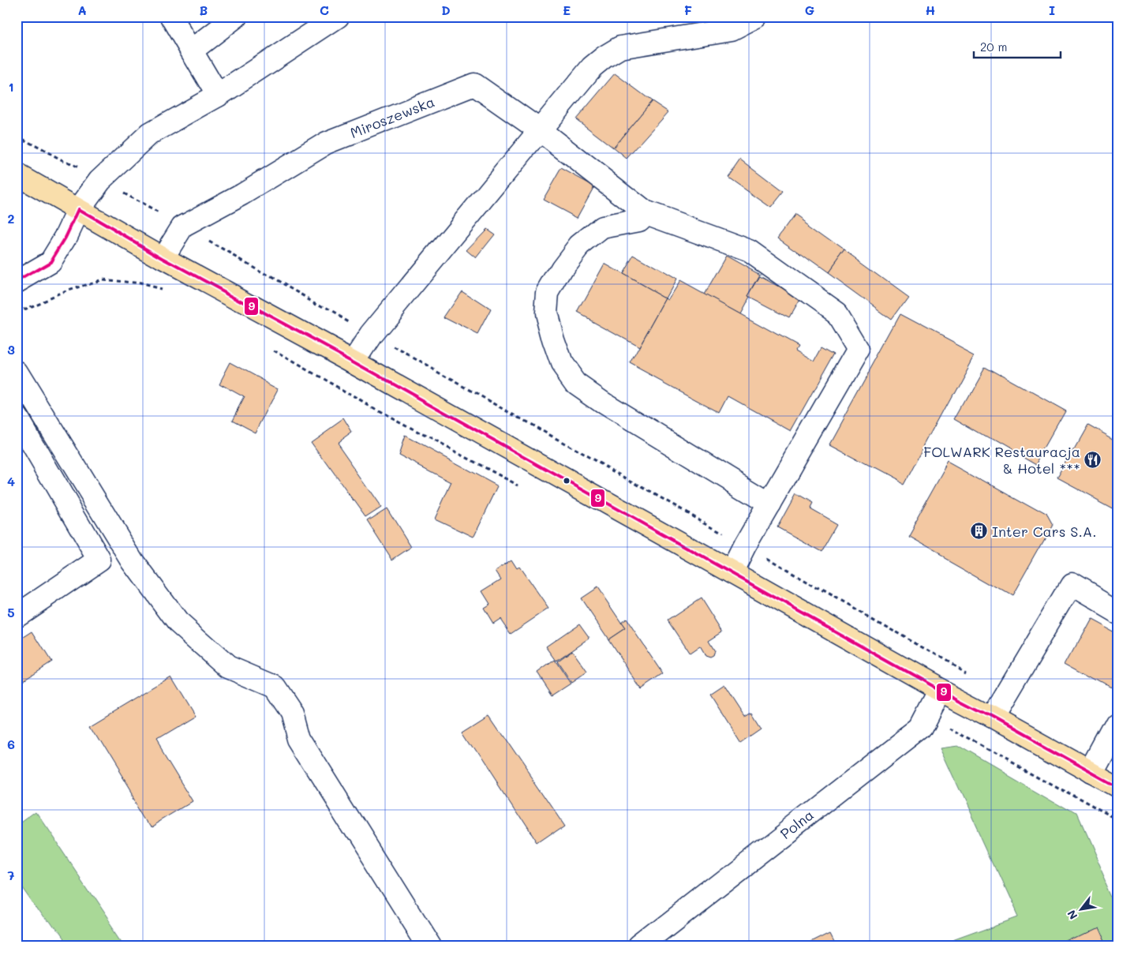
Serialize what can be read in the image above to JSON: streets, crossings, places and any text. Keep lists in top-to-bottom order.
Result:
{
  "streets": {
    "street": ["Miroszewska", "Polna"]
  },
  "places": {
    "restaurant": ["FOLWARK Restauracja & Hotel ***"],
    "building": ["Inter Cars S.A."]
  },
  "lines": ["transit line 9"],
  "scale_bar": "20 m",
  "north": "bottom left",
  "grid": {
    "columns": [
      "A",
      "B",
      "C",
      "D",
      "E",
      "F",
      "G",
      "H",
      "I"
    ],
    "rows": [
      "1",
      "2",
      "3",
      "4",
      "5",
      "6",
      "7"
    ]
  }
}
